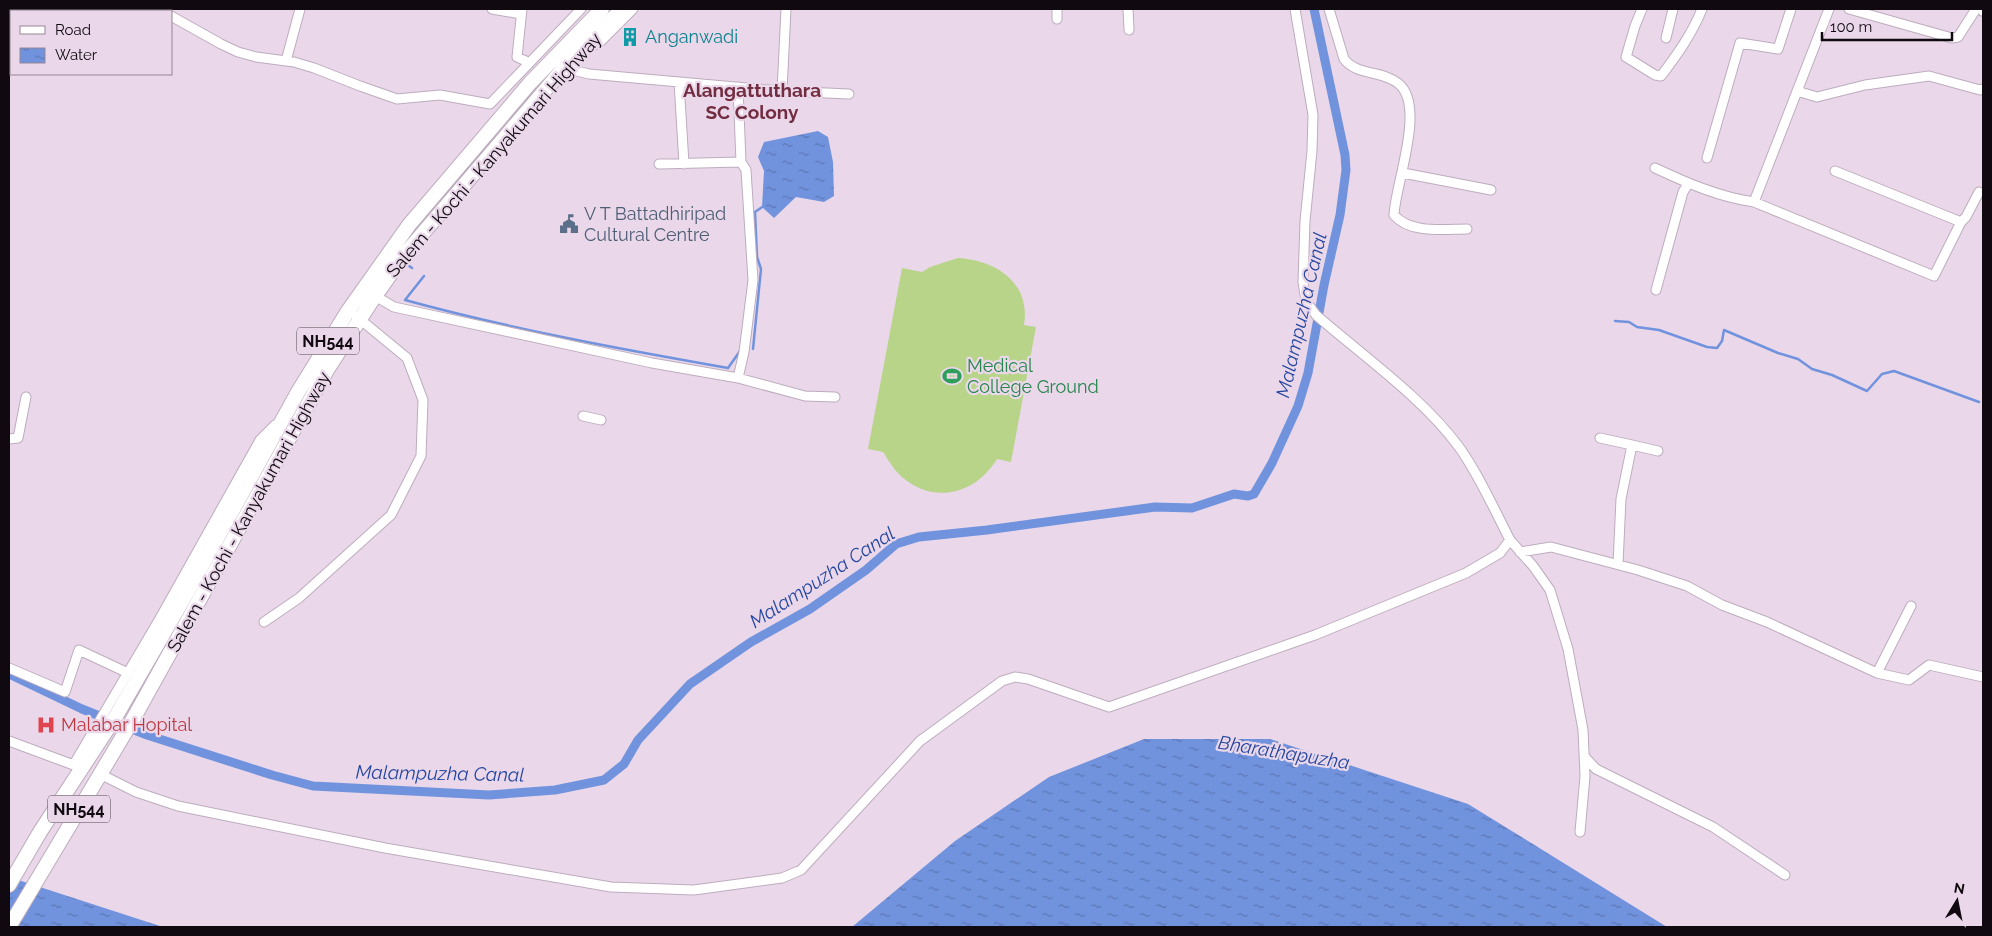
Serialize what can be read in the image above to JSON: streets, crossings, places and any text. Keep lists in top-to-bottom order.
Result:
{
  "streets": {
    "highway": ["Salem - Kochi - Kanyakumari Highway", "NH544"]
  },
  "districts": ["Alangattuthara SC Colony"],
  "water": ["Malampuzha Canal", "Bharathapuzha"],
  "places": {
    "building": ["Anganwadi"],
    "public building": ["V T Battadhiripad Cultural Centre"],
    "sports": ["Medical College Ground"],
    "hospital": ["Malabar Hopital"]
  },
  "legend": ["Road", "Water"],
  "scale_bar": "100 m",
  "north": "top"
}
